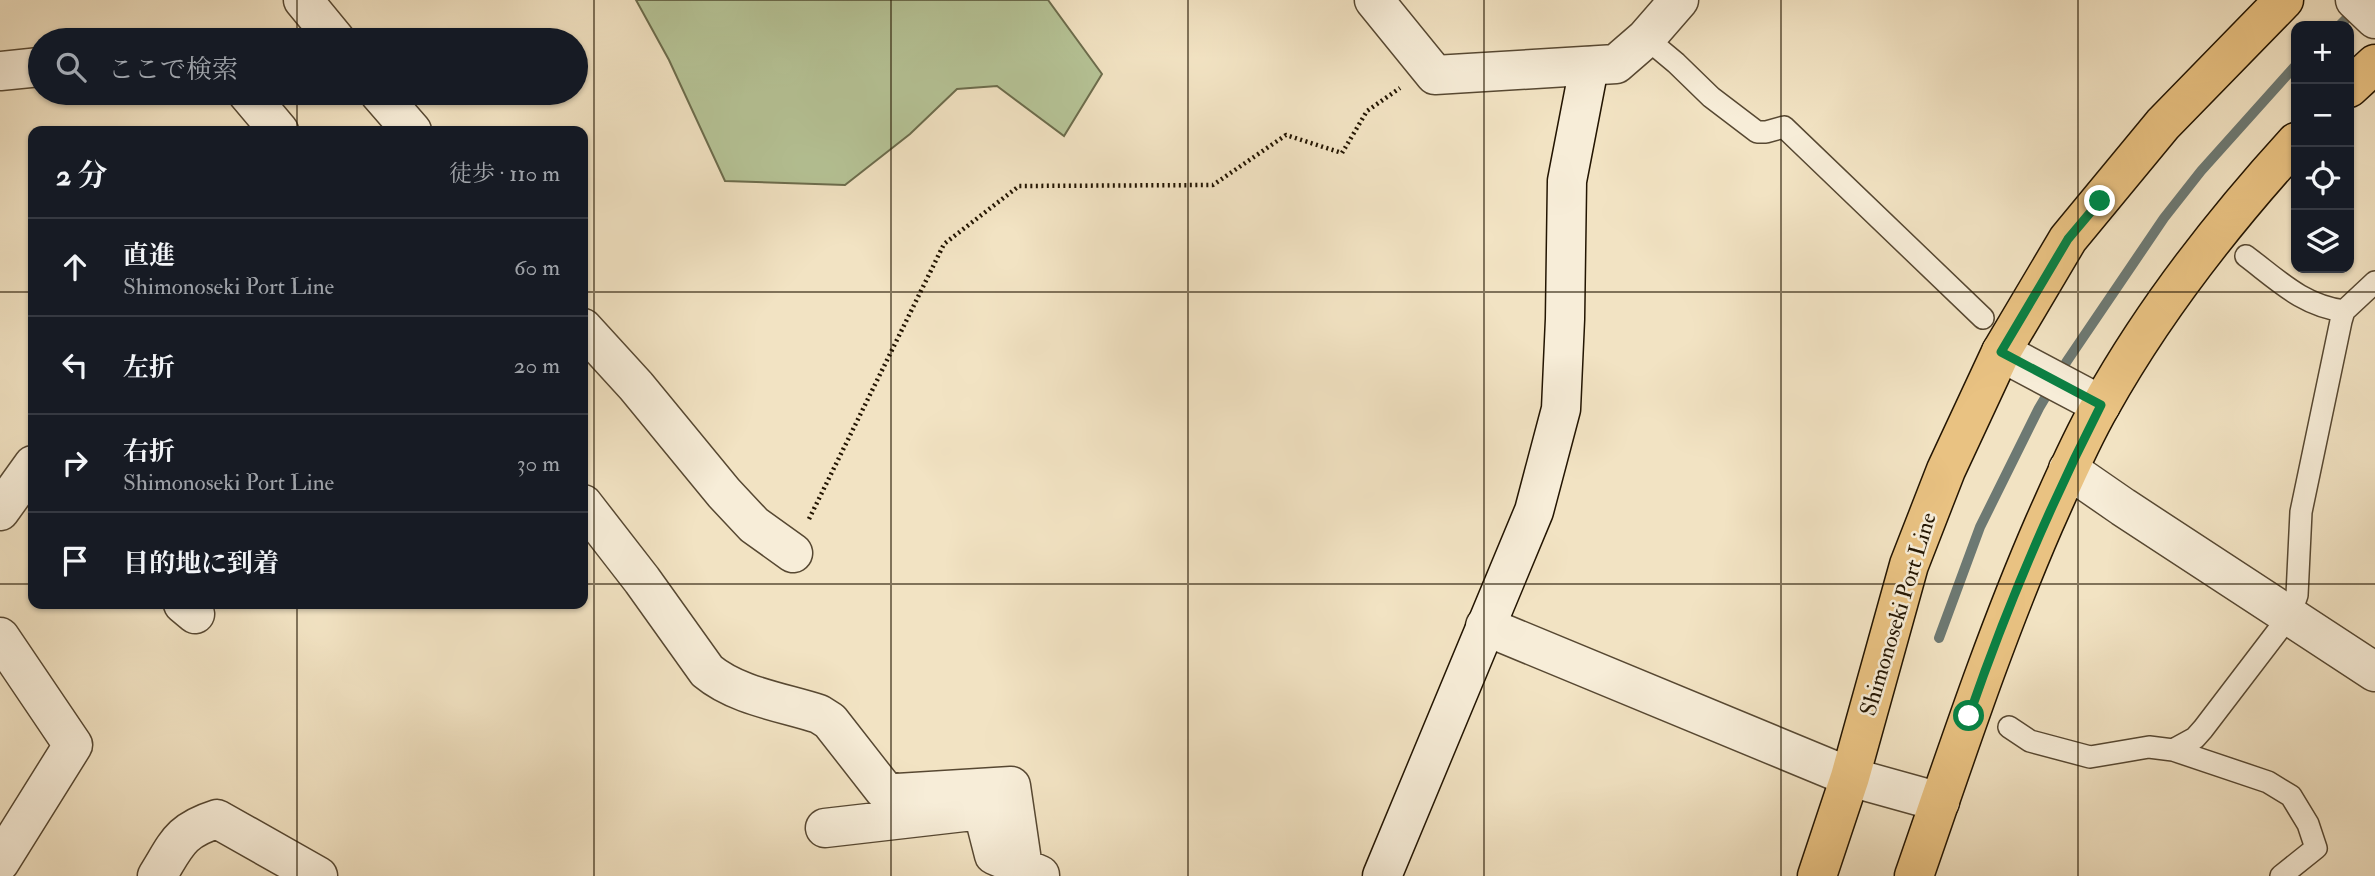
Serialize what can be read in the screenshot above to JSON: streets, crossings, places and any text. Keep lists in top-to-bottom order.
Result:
{
  "streets": {
    "main road": ["Shimonoseki Port Line"]
  },
  "page": {
    "map_buttons": ["+", "−"],
    "search": "ここで検索",
    "heading": ["2 分", "徒歩 · 110 m"],
    "list": [
      ["直進", "Shimonoseki Port Line", "60 m"],
      ["左折", "20 m"],
      ["右折", "Shimonoseki Port Line", "30 m"],
      "目的地に到着"
    ]
  }
}
